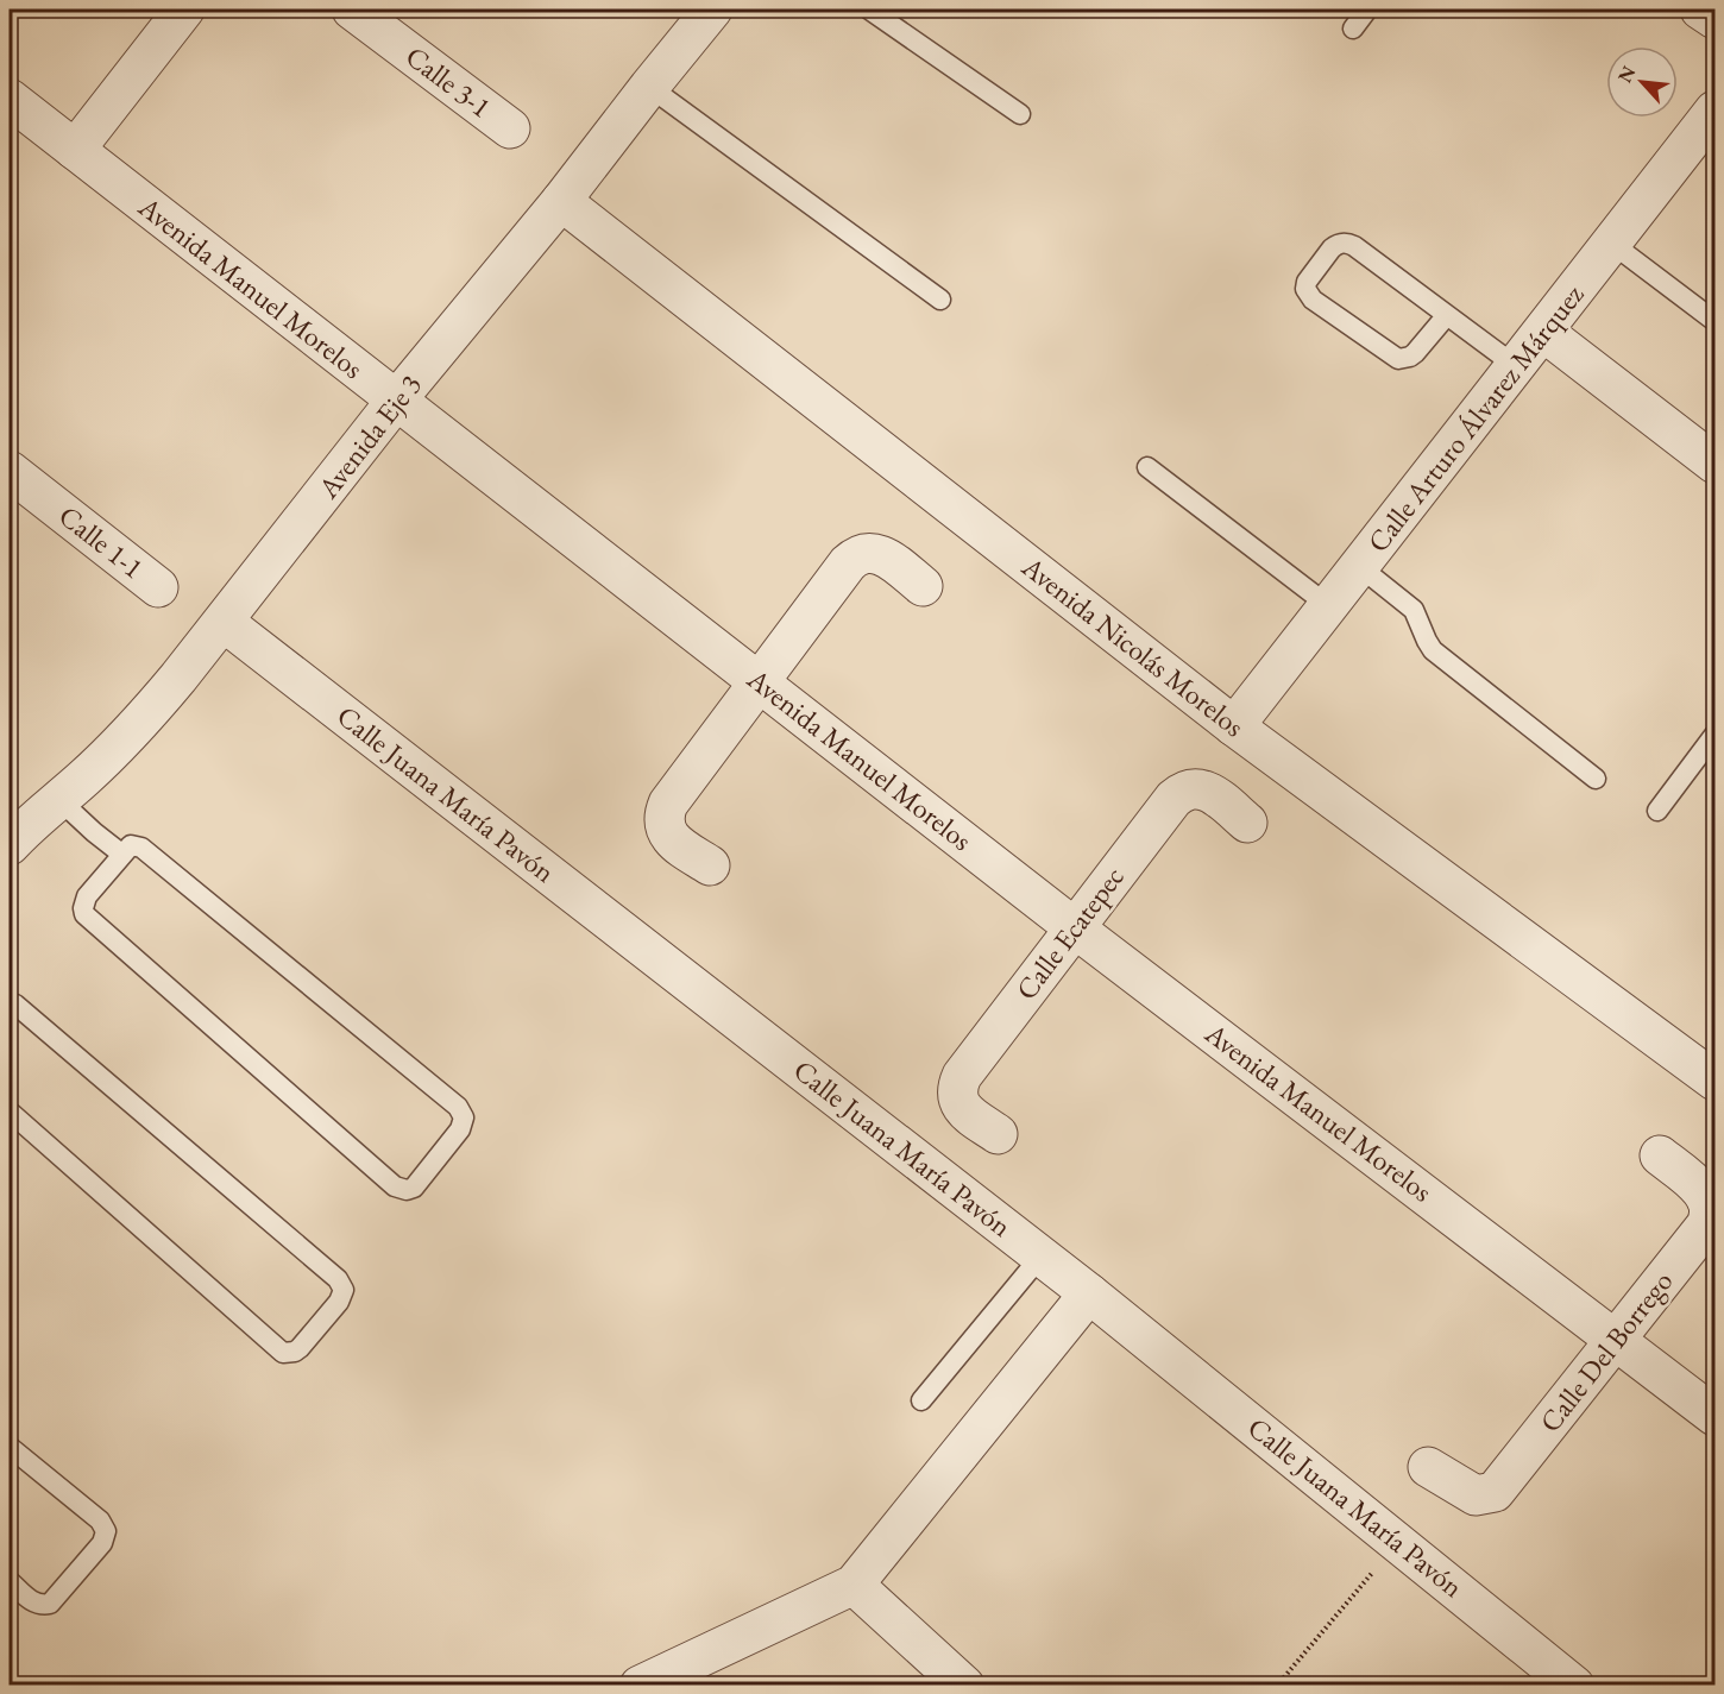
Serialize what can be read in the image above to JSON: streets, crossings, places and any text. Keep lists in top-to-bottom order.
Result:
{
  "streets": {
    "street": [
      "Calle 3-1",
      "Avenida Manuel Morelos",
      "Calle Arturo Álvarez Márquez",
      "Avenida Eje 3",
      "Calle 1-1",
      "Avenida Nicolás Morelos",
      "Calle Juana María Pavón",
      "Calle Ecatepec",
      "Calle Del Borrego"
    ]
  },
  "crossings": [
    ["Avenida Manuel Morelos", "Avenida Eje 3"],
    ["Avenida Manuel Morelos", "Calle Ecatepec"],
    ["Avenida Manuel Morelos", "Calle Del Borrego"],
    ["Calle Arturo Álvarez Márquez", "Avenida Nicolás Morelos"],
    ["Avenida Eje 3", "Avenida Nicolás Morelos"],
    ["Avenida Eje 3", "Calle Juana María Pavón"]
  ],
  "north": "top left"
}
